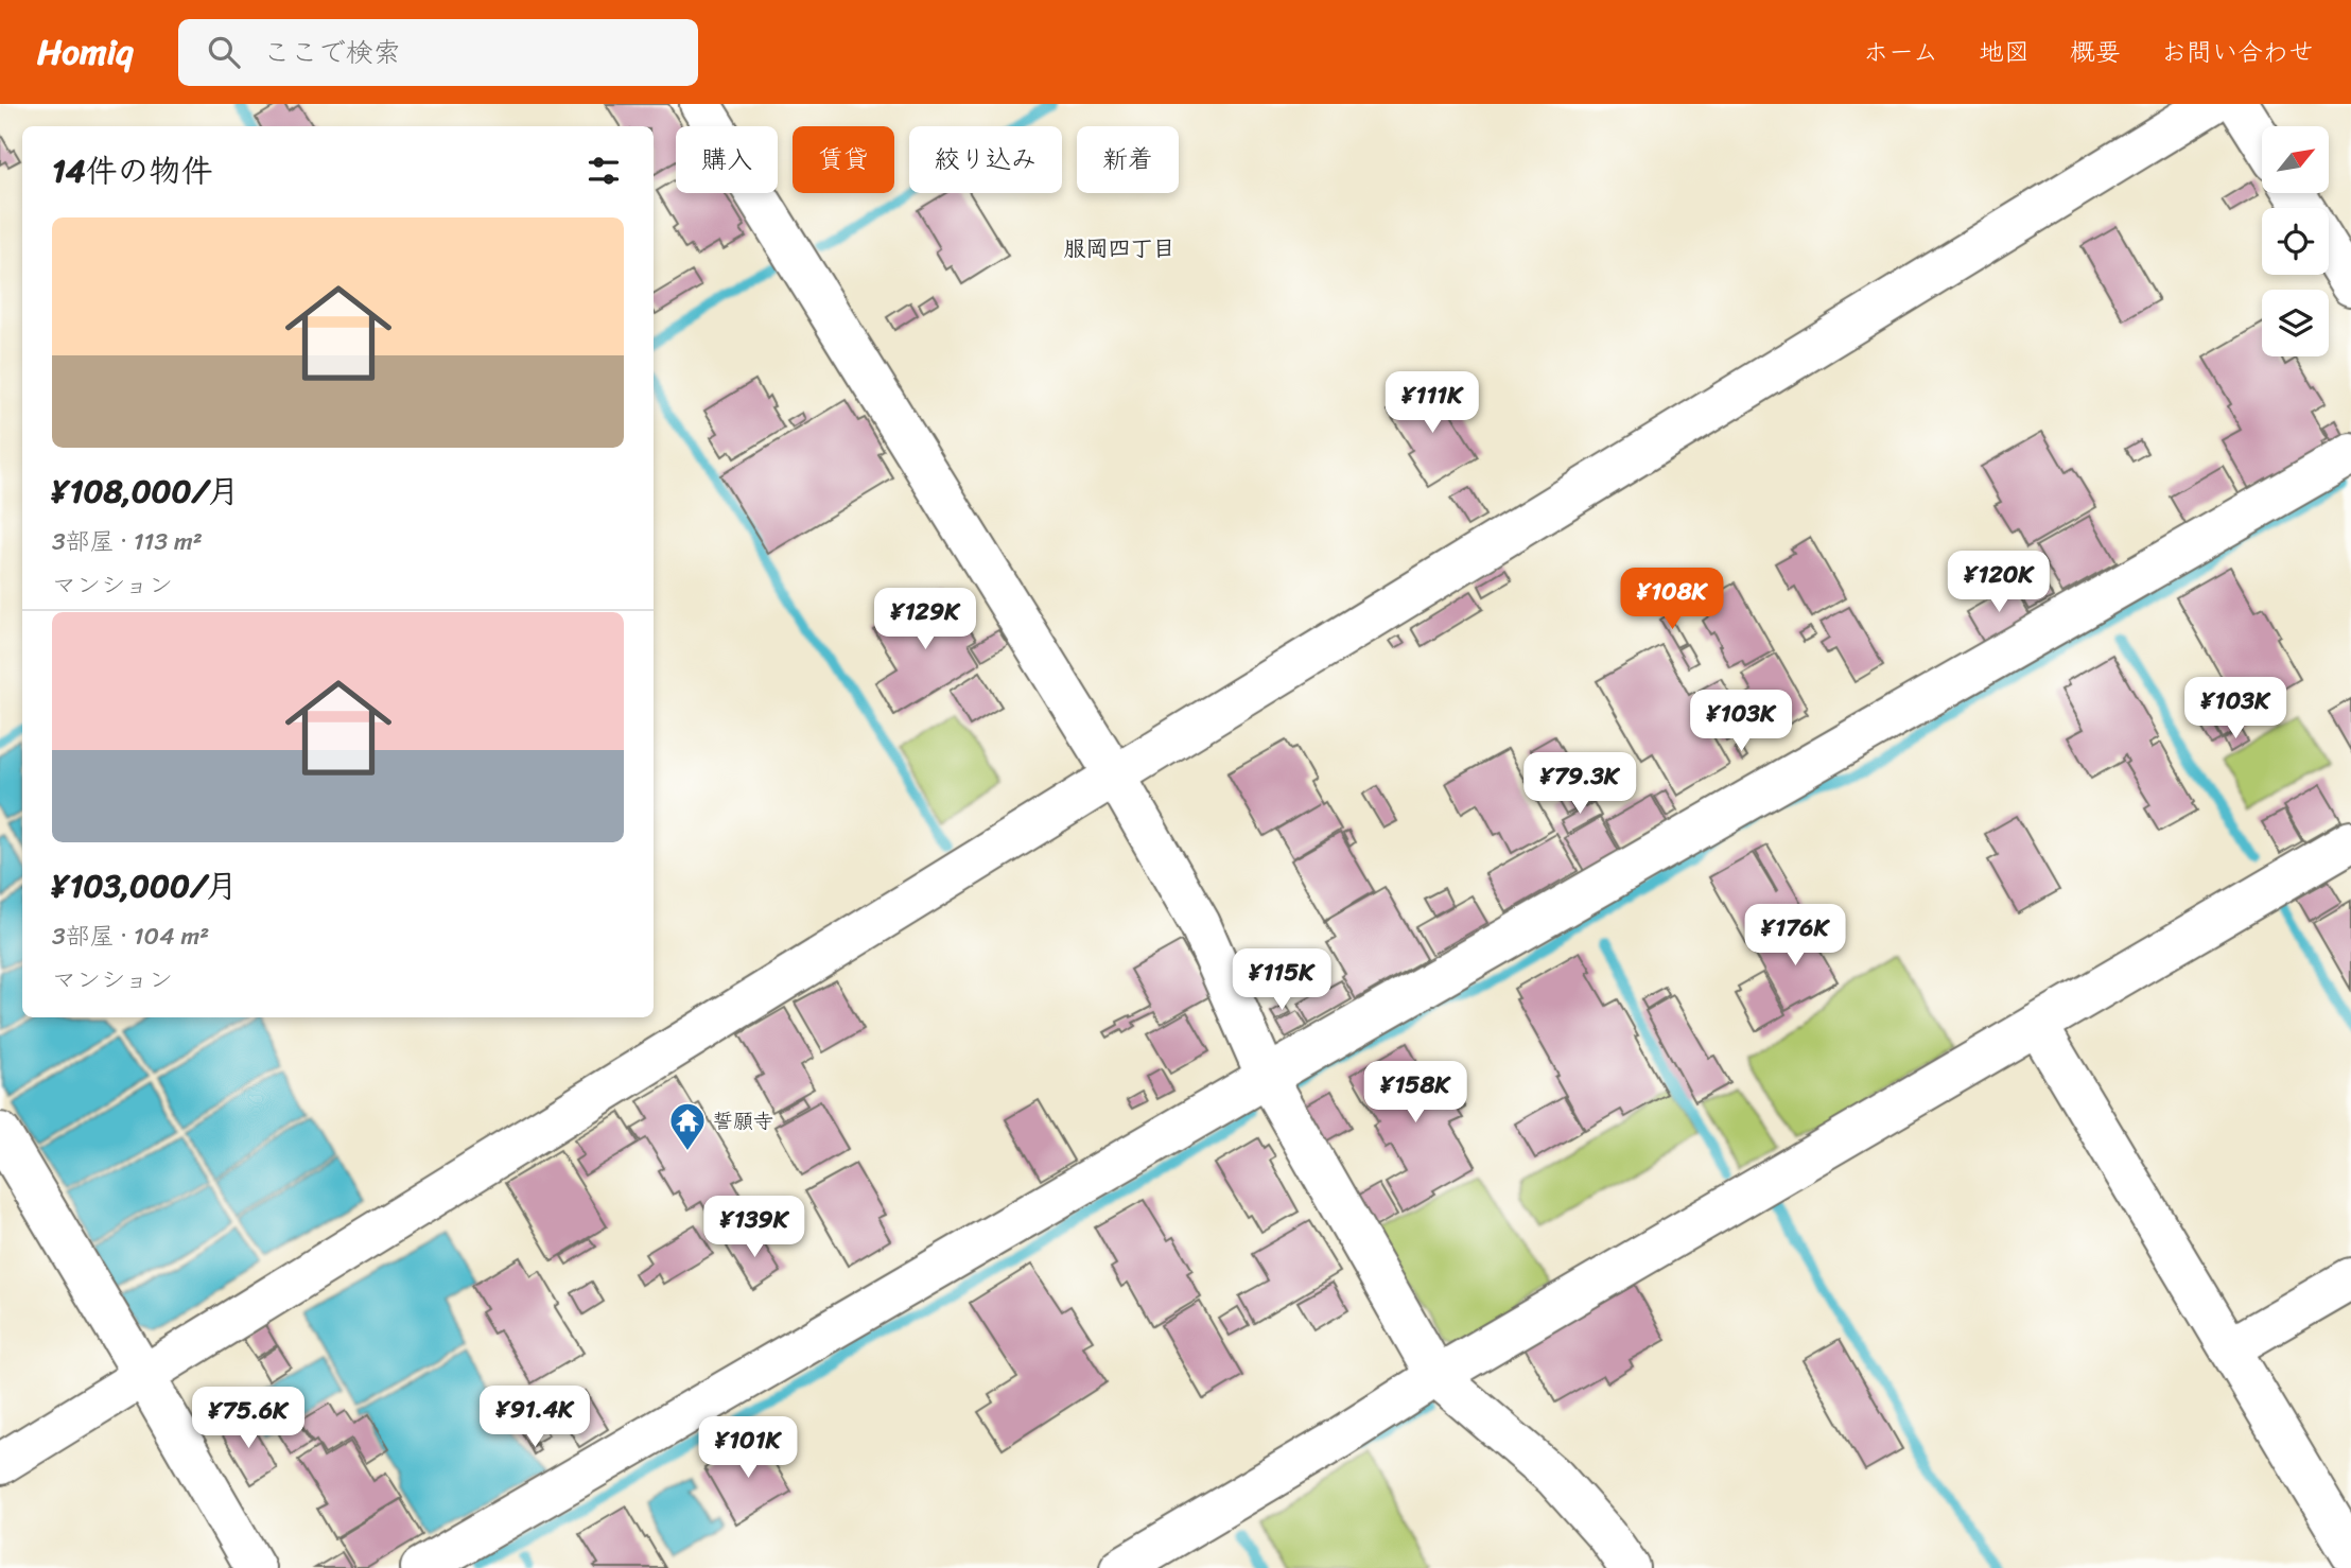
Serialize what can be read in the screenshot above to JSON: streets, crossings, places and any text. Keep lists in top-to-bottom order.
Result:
{
  "districts": ["服岡四丁目"],
  "places": {
    "temple": ["誓願寺"]
  },
  "north": "top right",
  "page": {
    "header": "Homiq",
    "search": "ここで検索",
    "nav": [
      "ホーム",
      "地図",
      "概要",
      "お問い合わせ"
    ],
    "chip": [
      "購入",
      "賃貸",
      "絞り込み",
      "新着"
    ],
    "heading": "14件の物件",
    "list": [
      {
        "name": "¥108,000/月",
        "note": "3部屋 · 113 m² · マンション"
      },
      {
        "name": "¥103,000/月",
        "note": "3部屋 · 104 m² · マンション"
      }
    ],
    "price": [
      "¥111K",
      "¥120K",
      "¥108K",
      "¥129K",
      "¥103K",
      "¥103K",
      "¥79.3K",
      "¥176K",
      "¥115K",
      "¥158K",
      "¥139K",
      "¥91.4K",
      "¥75.6K",
      "¥101K"
    ]
  }
}
